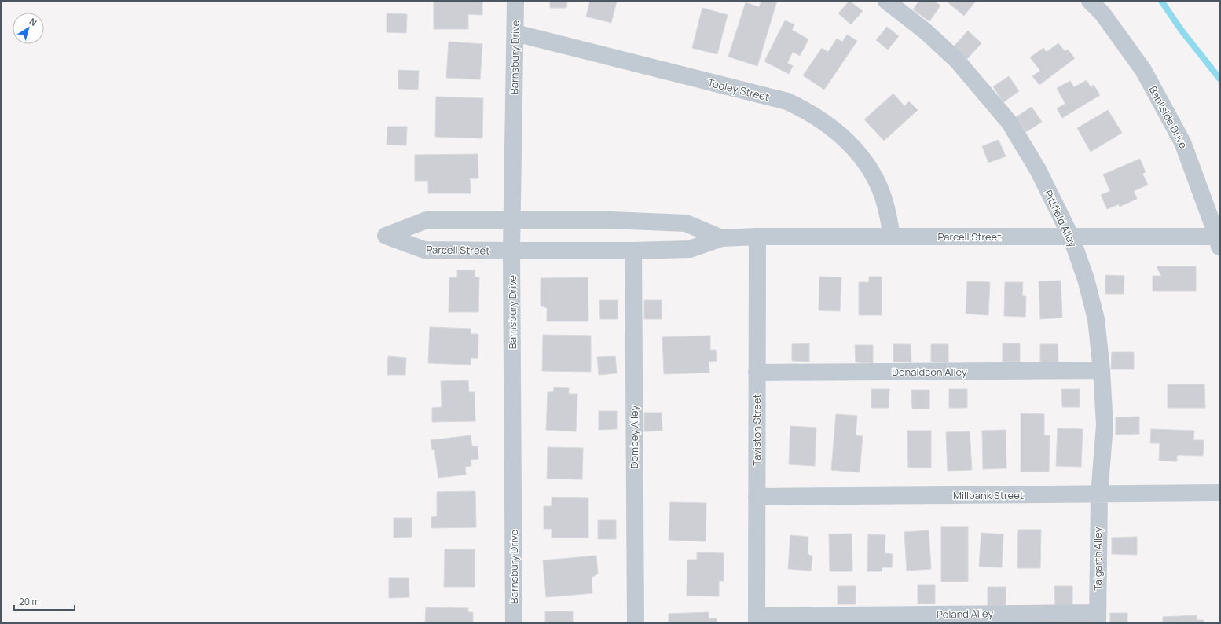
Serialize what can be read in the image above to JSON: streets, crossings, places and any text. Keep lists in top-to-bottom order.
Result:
{
  "streets": {
    "street": [
      "Barnsbury Drive",
      "Tooley Street",
      "Bankside Drive",
      "Pittfield Alley",
      "Parcell Street",
      "Donaldson Alley",
      "Taviston Street",
      "Dombey Alley",
      "Millbank Street",
      "Talgarth Alley",
      "Poland Alley"
    ]
  },
  "crossings": [
    ["Barnsbury Drive", "Tooley Street"],
    ["Barnsbury Drive", "Parcell Street"],
    ["Tooley Street", "Parcell Street"],
    ["Bankside Drive", "Parcell Street"],
    ["Pittfield Alley", "Parcell Street"],
    ["Pittfield Alley", "Donaldson Alley"],
    ["Pittfield Alley", "Millbank Street"],
    ["Pittfield Alley", "Talgarth Alley"],
    ["Parcell Street", "Taviston Street"],
    ["Parcell Street", "Dombey Alley"],
    ["Donaldson Alley", "Taviston Street"],
    ["Taviston Street", "Millbank Street"],
    ["Taviston Street", "Poland Alley"],
    ["Millbank Street", "Talgarth Alley"],
    ["Talgarth Alley", "Poland Alley"]
  ],
  "scale_bar": "20 m",
  "north": "top right"
}
